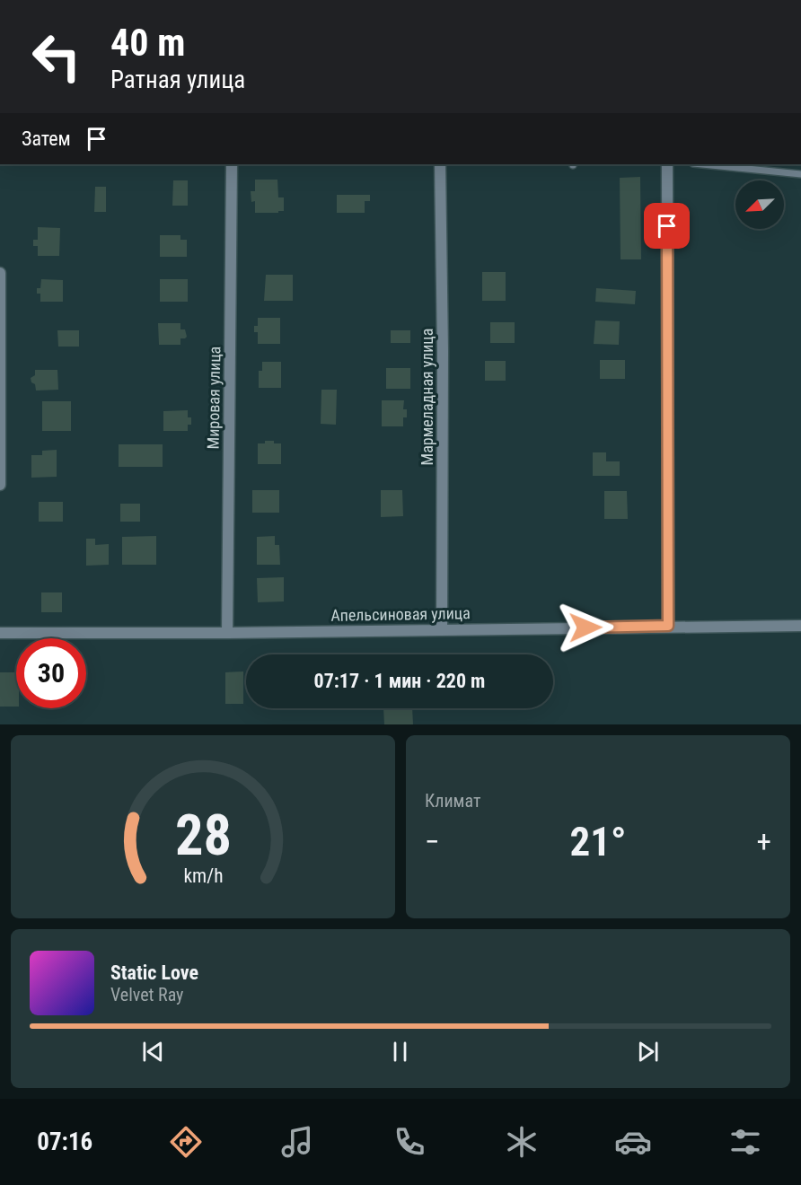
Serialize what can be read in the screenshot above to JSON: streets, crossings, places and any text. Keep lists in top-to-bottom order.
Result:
{
  "streets": {
    "street": ["Мармеладная улица", "Мировая улица", "Апельсиновая улица"]
  },
  "crossings": [
    ["Мармеладная улица", "Апельсиновая улица"],
    ["Мировая улица", "Апельсиновая улица"]
  ],
  "north": "bottom left",
  "page": {
    "turn": ["40 m", "Ратная улица"],
    "then": "Затем",
    "limit": "30",
    "trip": "07:17 · 1 мин · 220 m",
    "tile": "Климат",
    "heat": ["−", "21°", "+"],
    "song": ["Static Love", "Velvet Ray"],
    "tabs": "07:16",
    "gauge": ["28", "km/h"]
  }
}
